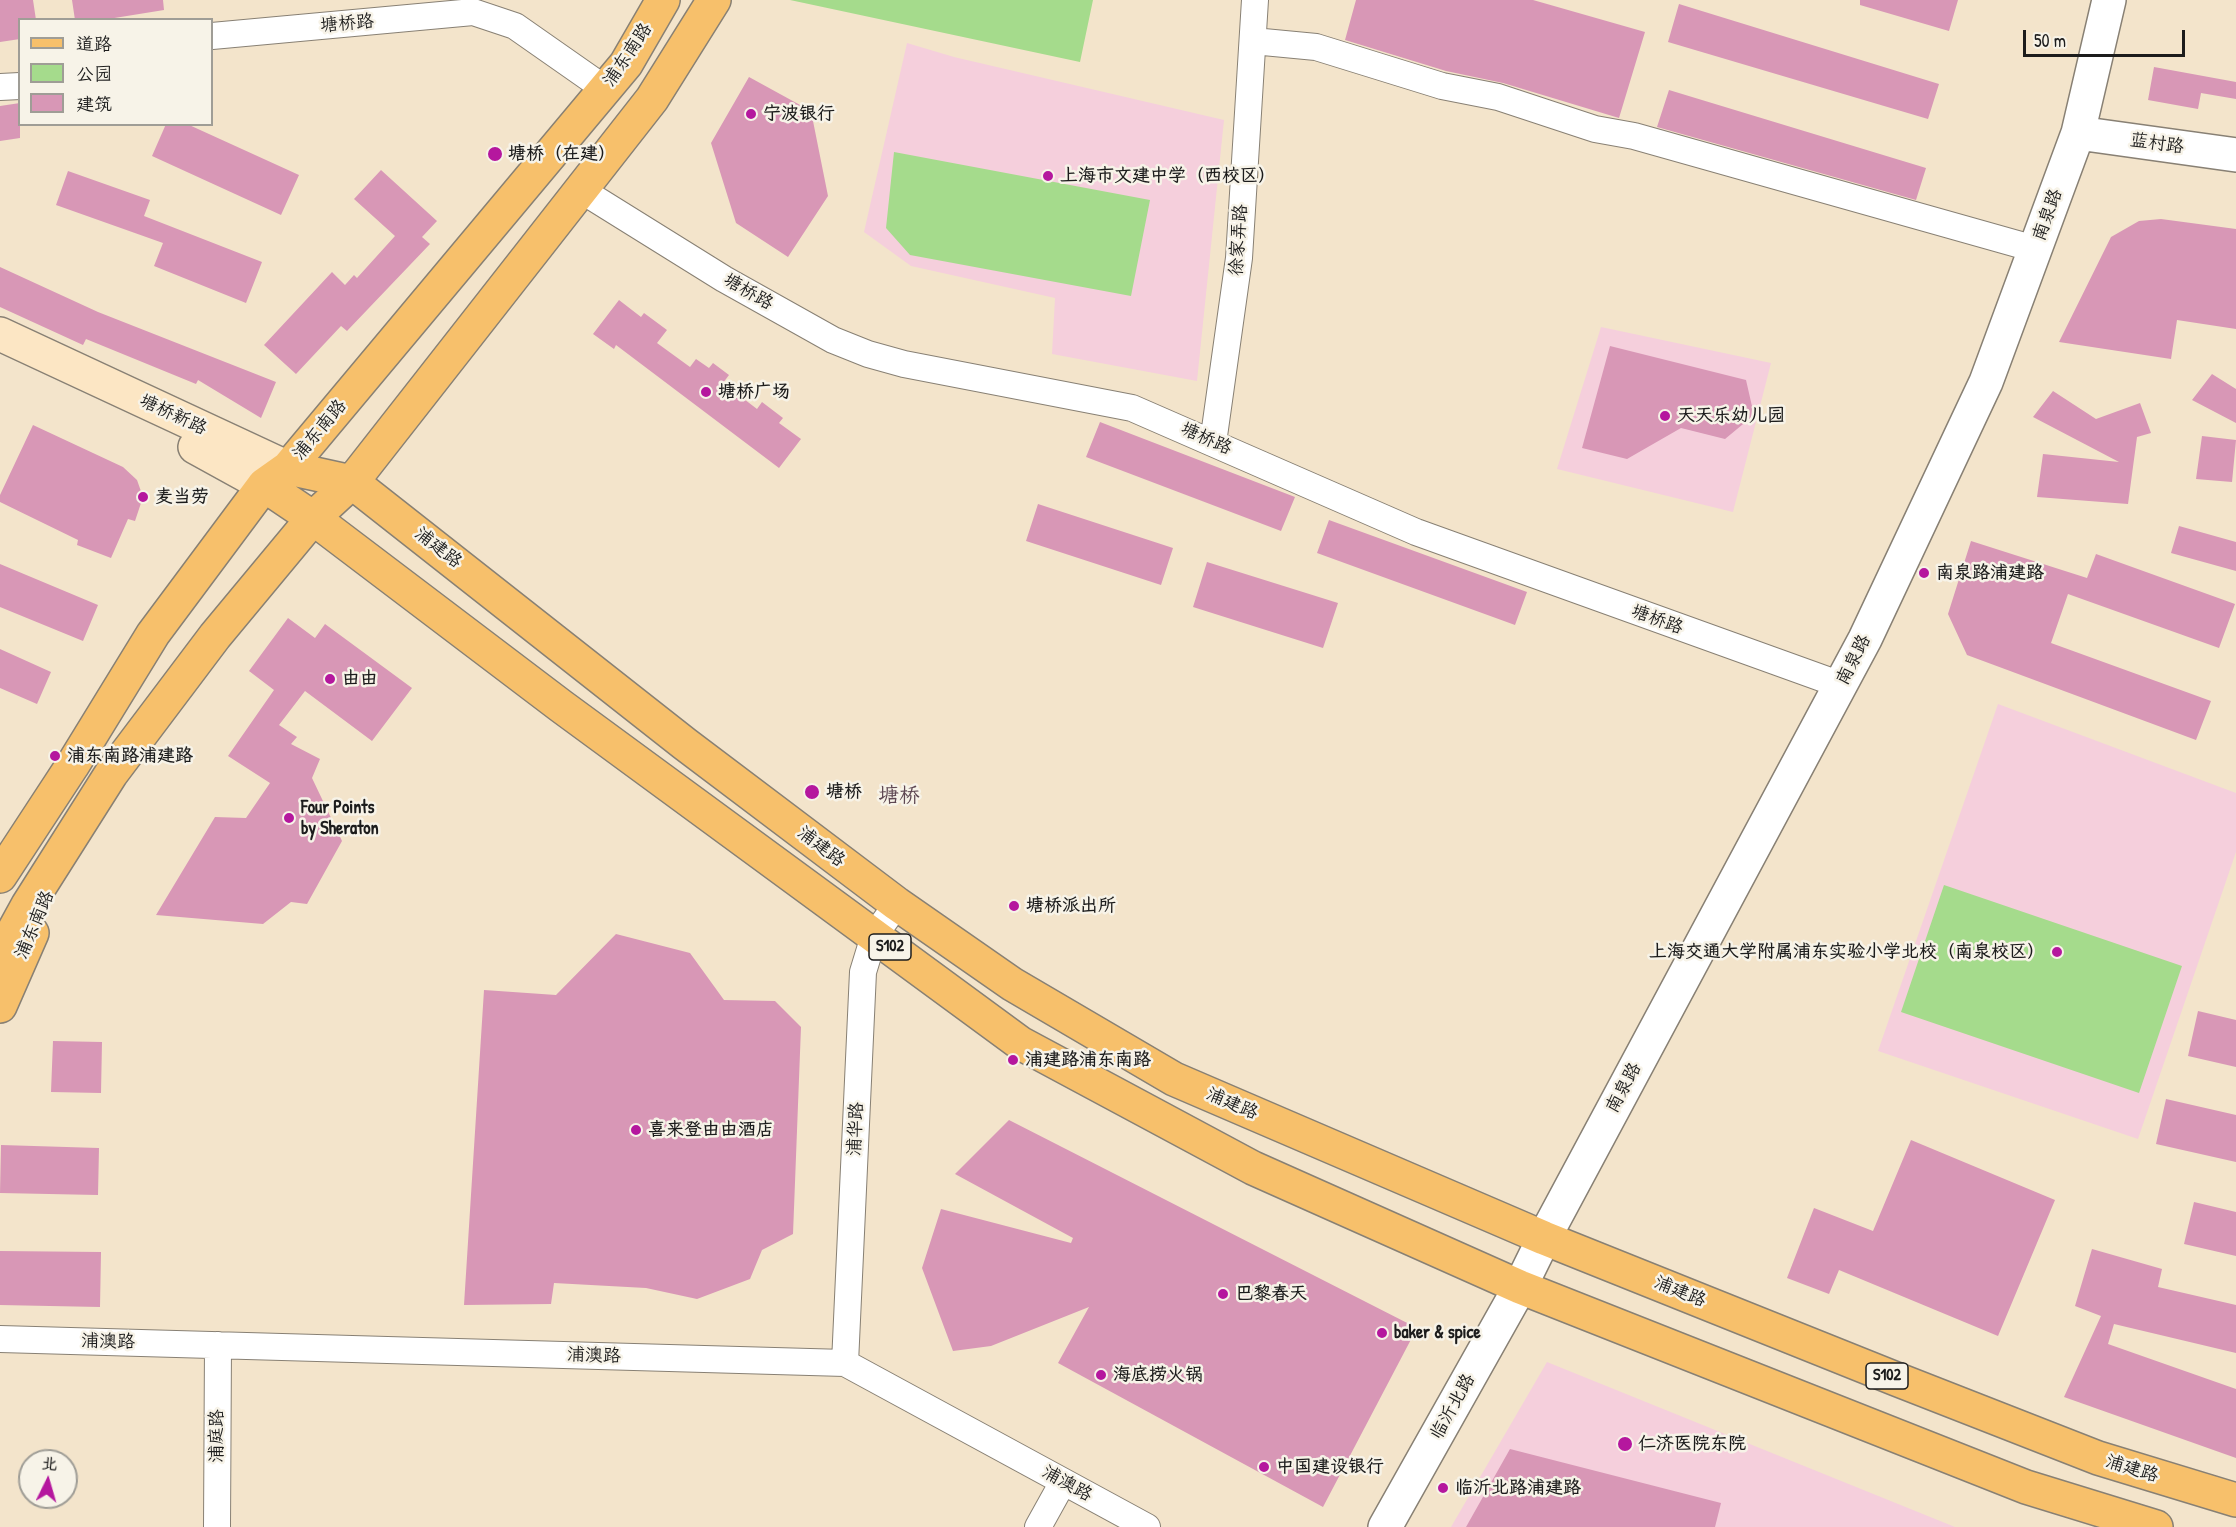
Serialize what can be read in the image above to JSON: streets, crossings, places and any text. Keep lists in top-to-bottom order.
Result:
{
  "streets": {
    "main road": [
      "浦东南路",
      "塘桥新路",
      "浦建路",
      "S102"
    ],
    "street": [
      "塘桥路",
      "蓝村路",
      "南泉路",
      "徐家弄路",
      "浦华路",
      "浦澳路",
      "临沂北路",
      "浦庭路"
    ]
  },
  "crossings": [
    ["塘桥路", "浦东南路"],
    ["塘桥路", "南泉路"],
    ["塘桥路", "徐家弄路"],
    ["浦东南路", "塘桥新路"],
    ["浦东南路", "浦建路"],
    ["浦东南路", "S102"],
    ["蓝村路", "南泉路"],
    ["南泉路", "浦建路"],
    ["南泉路", "S102"],
    ["南泉路", "临沂北路"],
    ["塘桥新路", "浦建路"],
    ["塘桥新路", "S102"],
    ["浦建路", "浦华路"],
    ["S102", "浦华路"],
    ["S102", "临沂北路"],
    ["浦华路", "浦澳路"],
    ["浦澳路", "浦庭路"]
  ],
  "districts": ["塘桥"],
  "places": [
    "宁波银行",
    "塘桥（在建）",
    "上海市文建中学（西校区）",
    "塘桥广场",
    "天天乐幼儿园",
    "麦当劳",
    "南泉路浦建路",
    "由由",
    "浦东南路浦建路",
    "塘桥",
    "Four Points by Sheraton",
    "塘桥派出所",
    "上海交通大学附属浦东实验小学北校（南泉校区）",
    "浦建路浦东南路",
    "喜来登由由酒店",
    "巴黎春天",
    "baker & spice",
    "海底捞火锅",
    "仁济医院东院",
    "中国建设银行",
    "临沂北路浦建路"
  ],
  "legend": ["道路", "公园", "建筑"],
  "scale_bar": "50 m",
  "north": "top"
}
